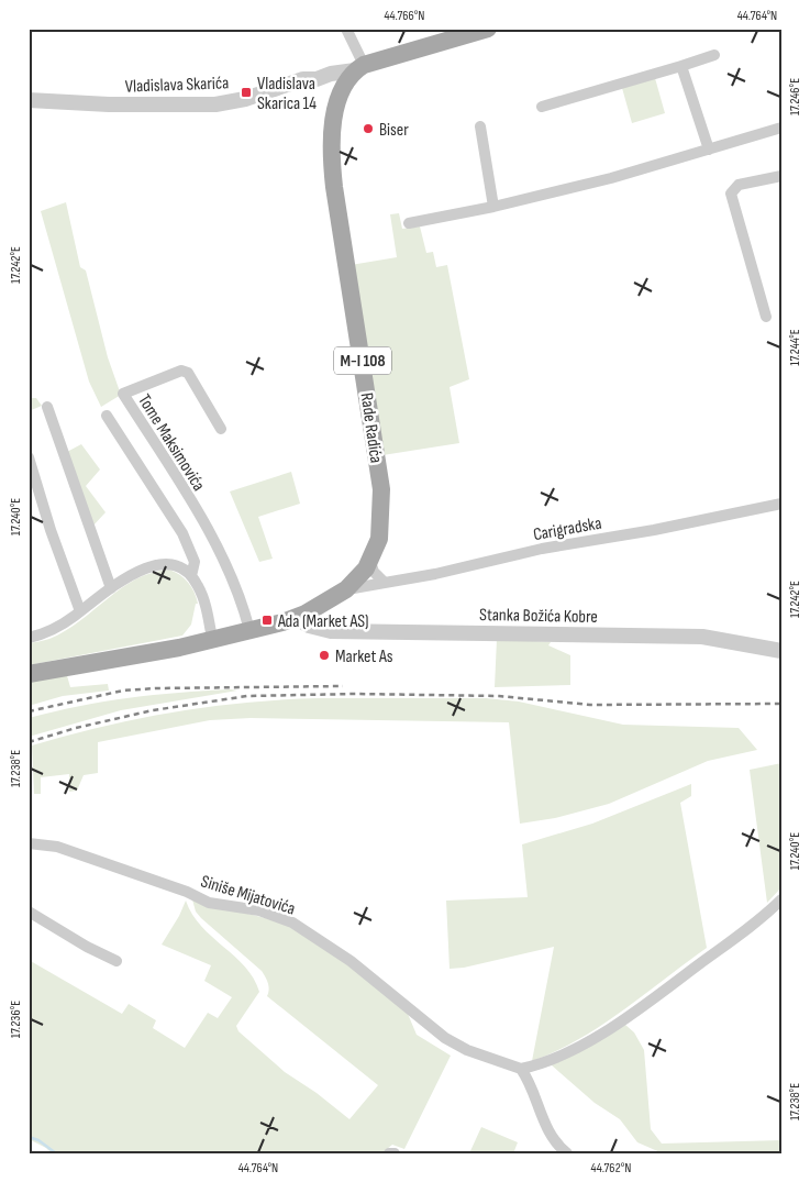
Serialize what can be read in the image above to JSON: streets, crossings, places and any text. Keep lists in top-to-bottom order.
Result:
{
  "streets": {
    "main road": ["M-I 108", "Rade Radića"],
    "street": [
      "Vladislava Skarića",
      "Tome Maksimovića",
      "Carigradska",
      "Stanka Božića Kobre",
      "Siniše Mijatovića"
    ]
  },
  "crossings": [
    ["Vladislava Skarića", "Rade Radića"],
    ["Rade Radića", "Tome Maksimovića"],
    ["Rade Radića", "Carigradska"],
    ["Rade Radića", "Stanka Božića Kobre"]
  ],
  "places": {
    "transit": ["Vladislava Skarica 14", "Ada (Market AS)"],
    "other": ["Biser", "Market As"]
  },
  "coordinates": [
    "44.766°N",
    "44.764°N",
    "17.246°E",
    "17.242°E",
    "17.244°E",
    "17.240°E",
    "17.238°E",
    "17.236°E",
    "44.762°N"
  ]
}
